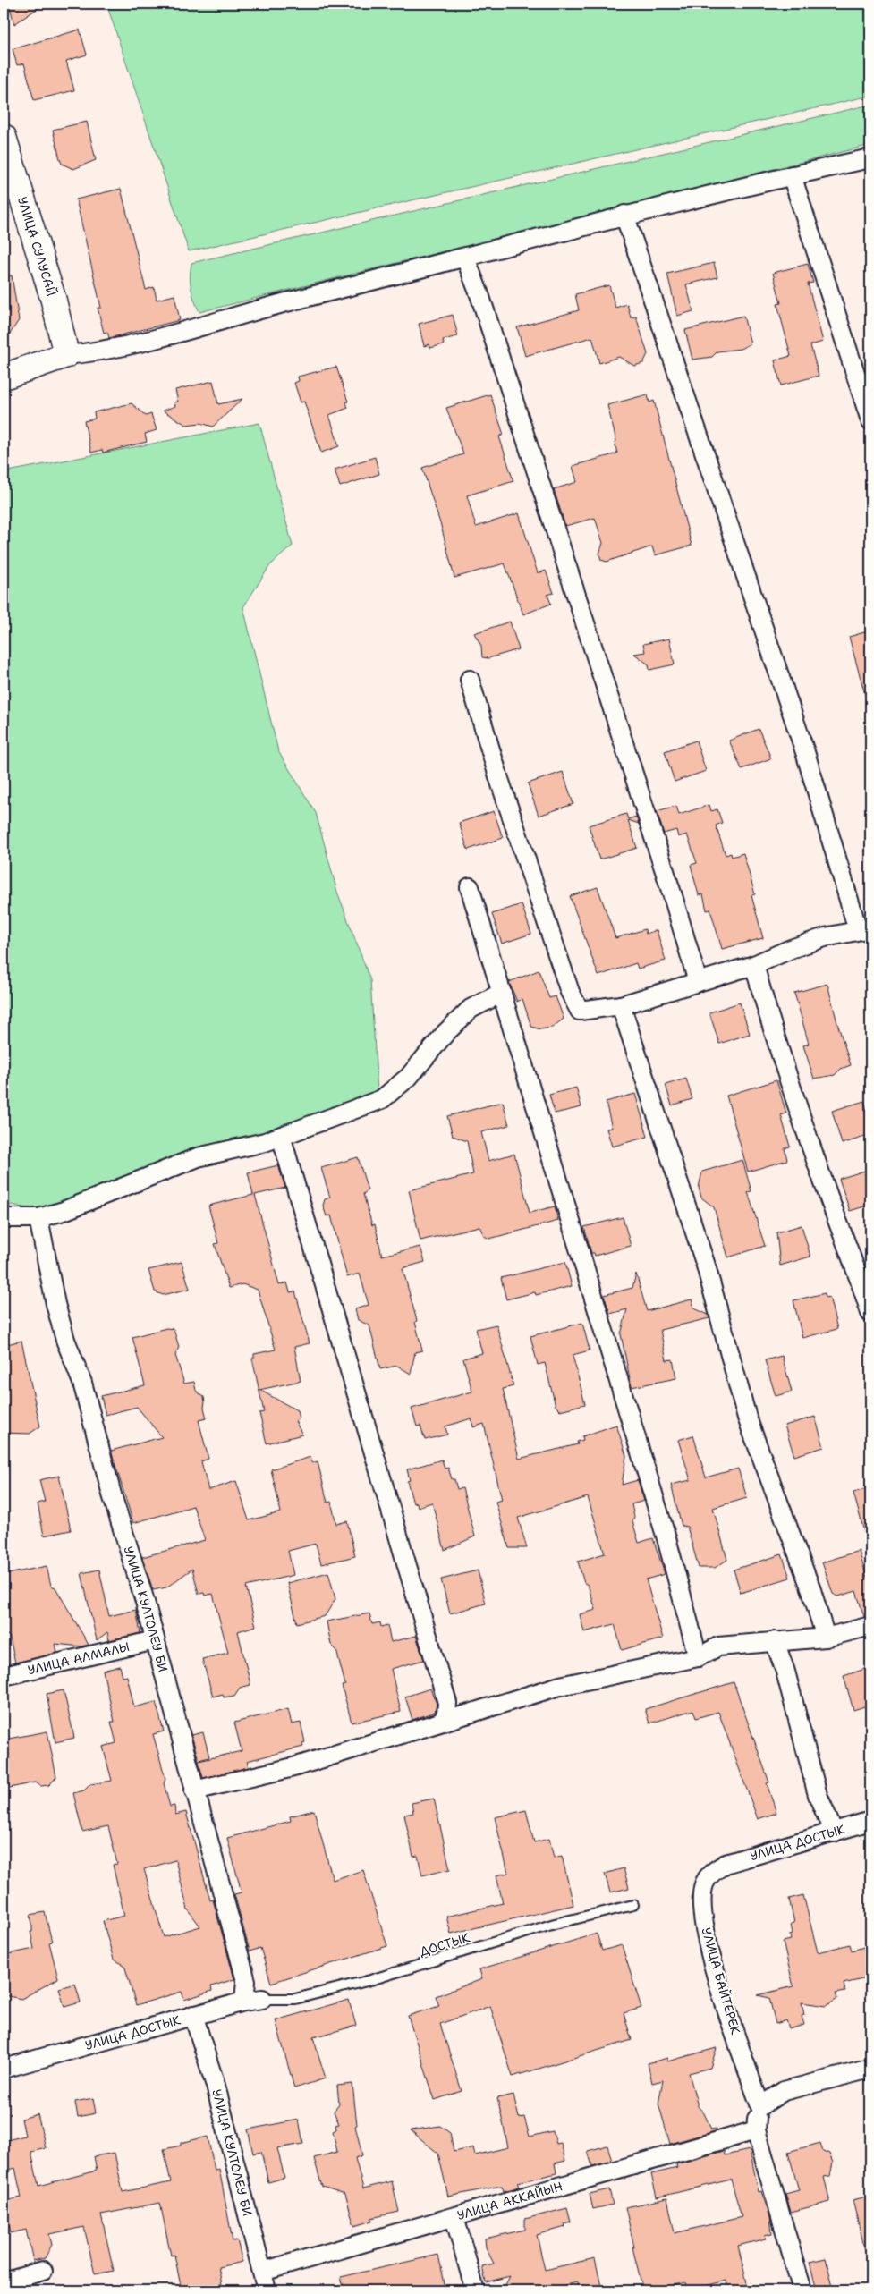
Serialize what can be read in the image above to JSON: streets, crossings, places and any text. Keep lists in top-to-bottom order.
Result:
{
  "streets": {
    "main road": ["УЛИЦА СУЛУСАЙ"],
    "street": [
      "УЛИЦА КУЛТОЛЕУ БИ",
      "УЛИЦА АЛМАЛЫ",
      "УЛИЦА ДОСТЫК",
      "УЛИЦА БАЙТЕРЕК",
      "УЛИЦА АККАЙЫН"
    ],
    "lane": ["ДОСТЫК"]
  },
  "crossings": [
    ["УЛИЦА КУЛТОЛЕУ БИ", "УЛИЦА АЛМАЛЫ"],
    ["УЛИЦА КУЛТОЛЕУ БИ", "УЛИЦА ДОСТЫК"],
    ["УЛИЦА КУЛТОЛЕУ БИ", "УЛИЦА АККАЙЫН"],
    ["УЛИЦА ДОСТЫК", "ДОСТЫК"],
    ["УЛИЦА ДОСТЫК", "УЛИЦА БАЙТЕРЕК"]
  ]
}
